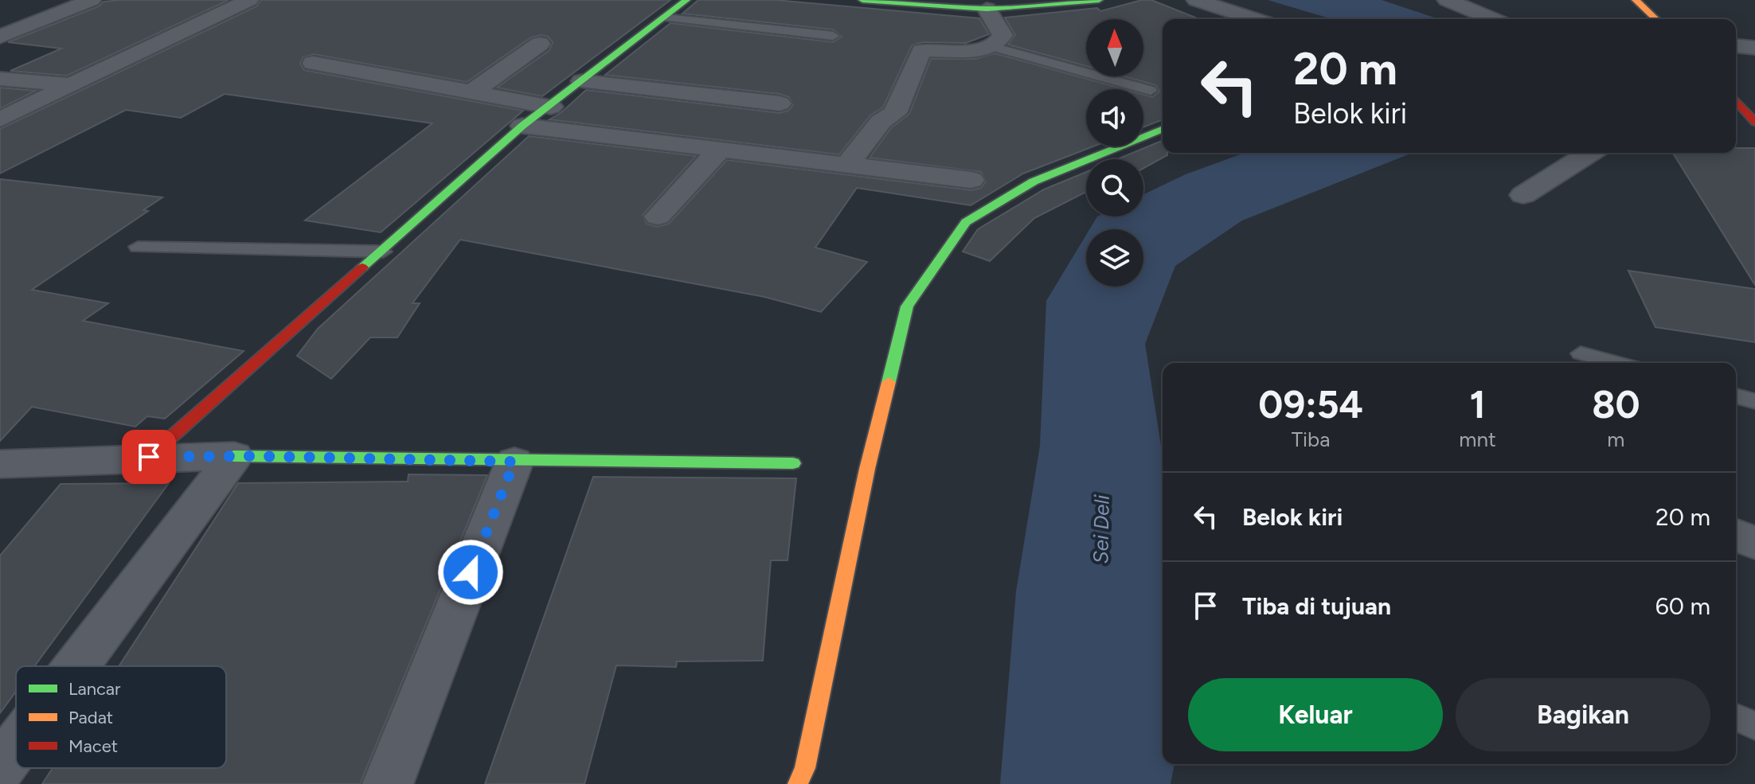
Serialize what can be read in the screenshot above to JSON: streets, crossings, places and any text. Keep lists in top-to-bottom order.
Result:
{
  "water": ["Sei Deli"],
  "legend": ["Lancar", "Padat", "Macet"],
  "north": "top",
  "page": {
    "turn": ["20 m", "Belok kiri"],
    "eta": [
      "09:54",
      "Tiba",
      "1",
      "mnt",
      "80",
      "m"
    ],
    "list": [
      {
        "name": "Belok kiri",
        "value": "20 m"
      },
      {
        "name": "Tiba di tujuan",
        "value": "60 m"
      }
    ],
    "buttons": ["Keluar", "Bagikan"]
  }
}
